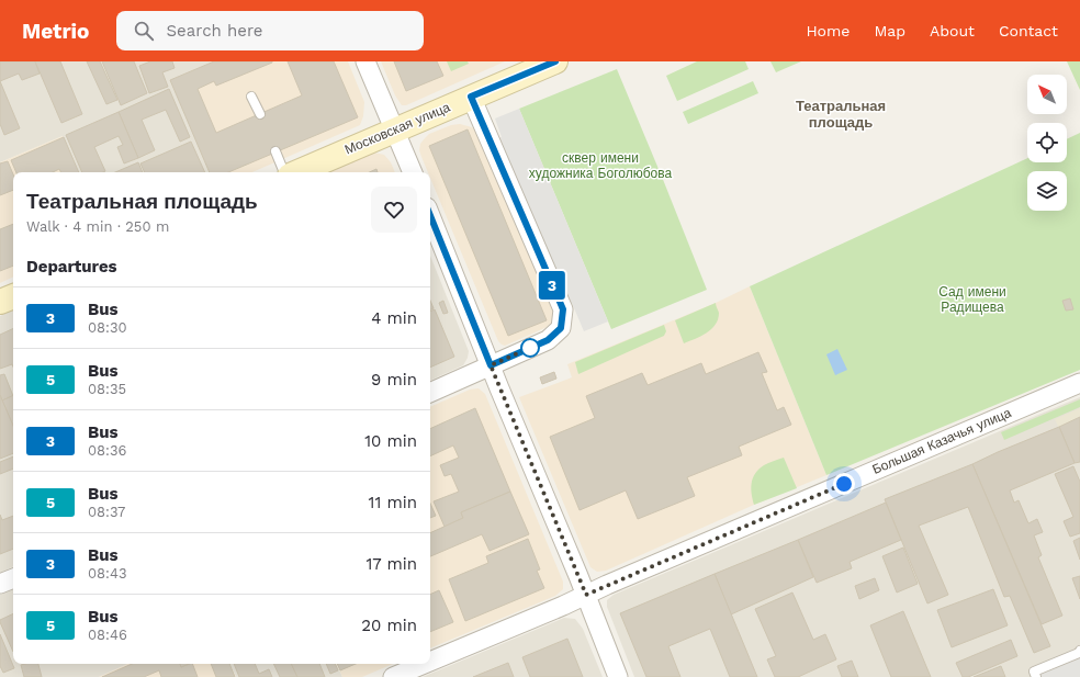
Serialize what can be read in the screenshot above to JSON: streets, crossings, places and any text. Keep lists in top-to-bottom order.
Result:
{
  "streets": {
    "main road": ["Московская улица"],
    "street": ["Большая Казачья улица"]
  },
  "districts": ["Театральная площадь"],
  "parks": ["сквер имени художника Боголюбова", "Сад имени Радищева"],
  "lines": ["bus line 3"],
  "north": "top left",
  "page": {
    "header": "Metrio",
    "search": "Search here",
    "nav": [
      "Home",
      "Map",
      "About",
      "Contact"
    ],
    "on_map": "3",
    "heading": [
      ["Театральная площадь", "Walk · 4 min · 250 m"],
      "Departures"
    ],
    "list": [
      {
        "mark": "3",
        "name": "Bus",
        "note": "08:30",
        "value": "4 min"
      },
      {
        "mark": "5",
        "name": "Bus",
        "note": "08:35",
        "value": "9 min"
      },
      {
        "mark": "3",
        "name": "Bus",
        "note": "08:36",
        "value": "10 min"
      },
      {
        "mark": "5",
        "name": "Bus",
        "note": "08:37",
        "value": "11 min"
      },
      {
        "mark": "3",
        "name": "Bus",
        "note": "08:43",
        "value": "17 min"
      },
      {
        "mark": "5",
        "name": "Bus",
        "note": "08:46",
        "value": "20 min"
      }
    ]
  }
}
